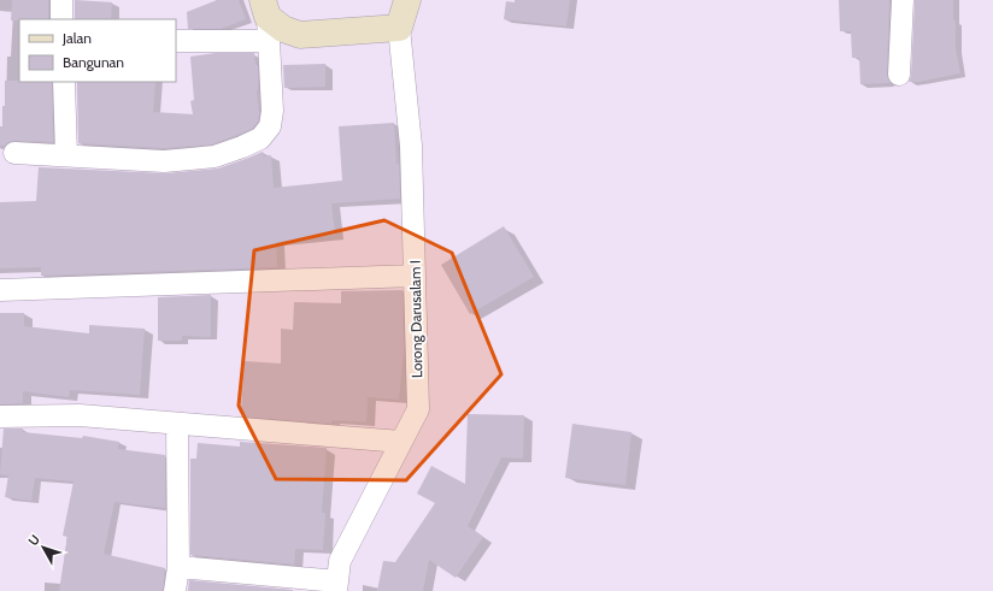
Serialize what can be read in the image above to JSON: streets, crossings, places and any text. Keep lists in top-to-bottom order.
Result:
{
  "streets": {
    "street": ["Lorong Darusalam I"]
  },
  "legend": ["Jalan", "Bangunan"],
  "north": "top left"
}
